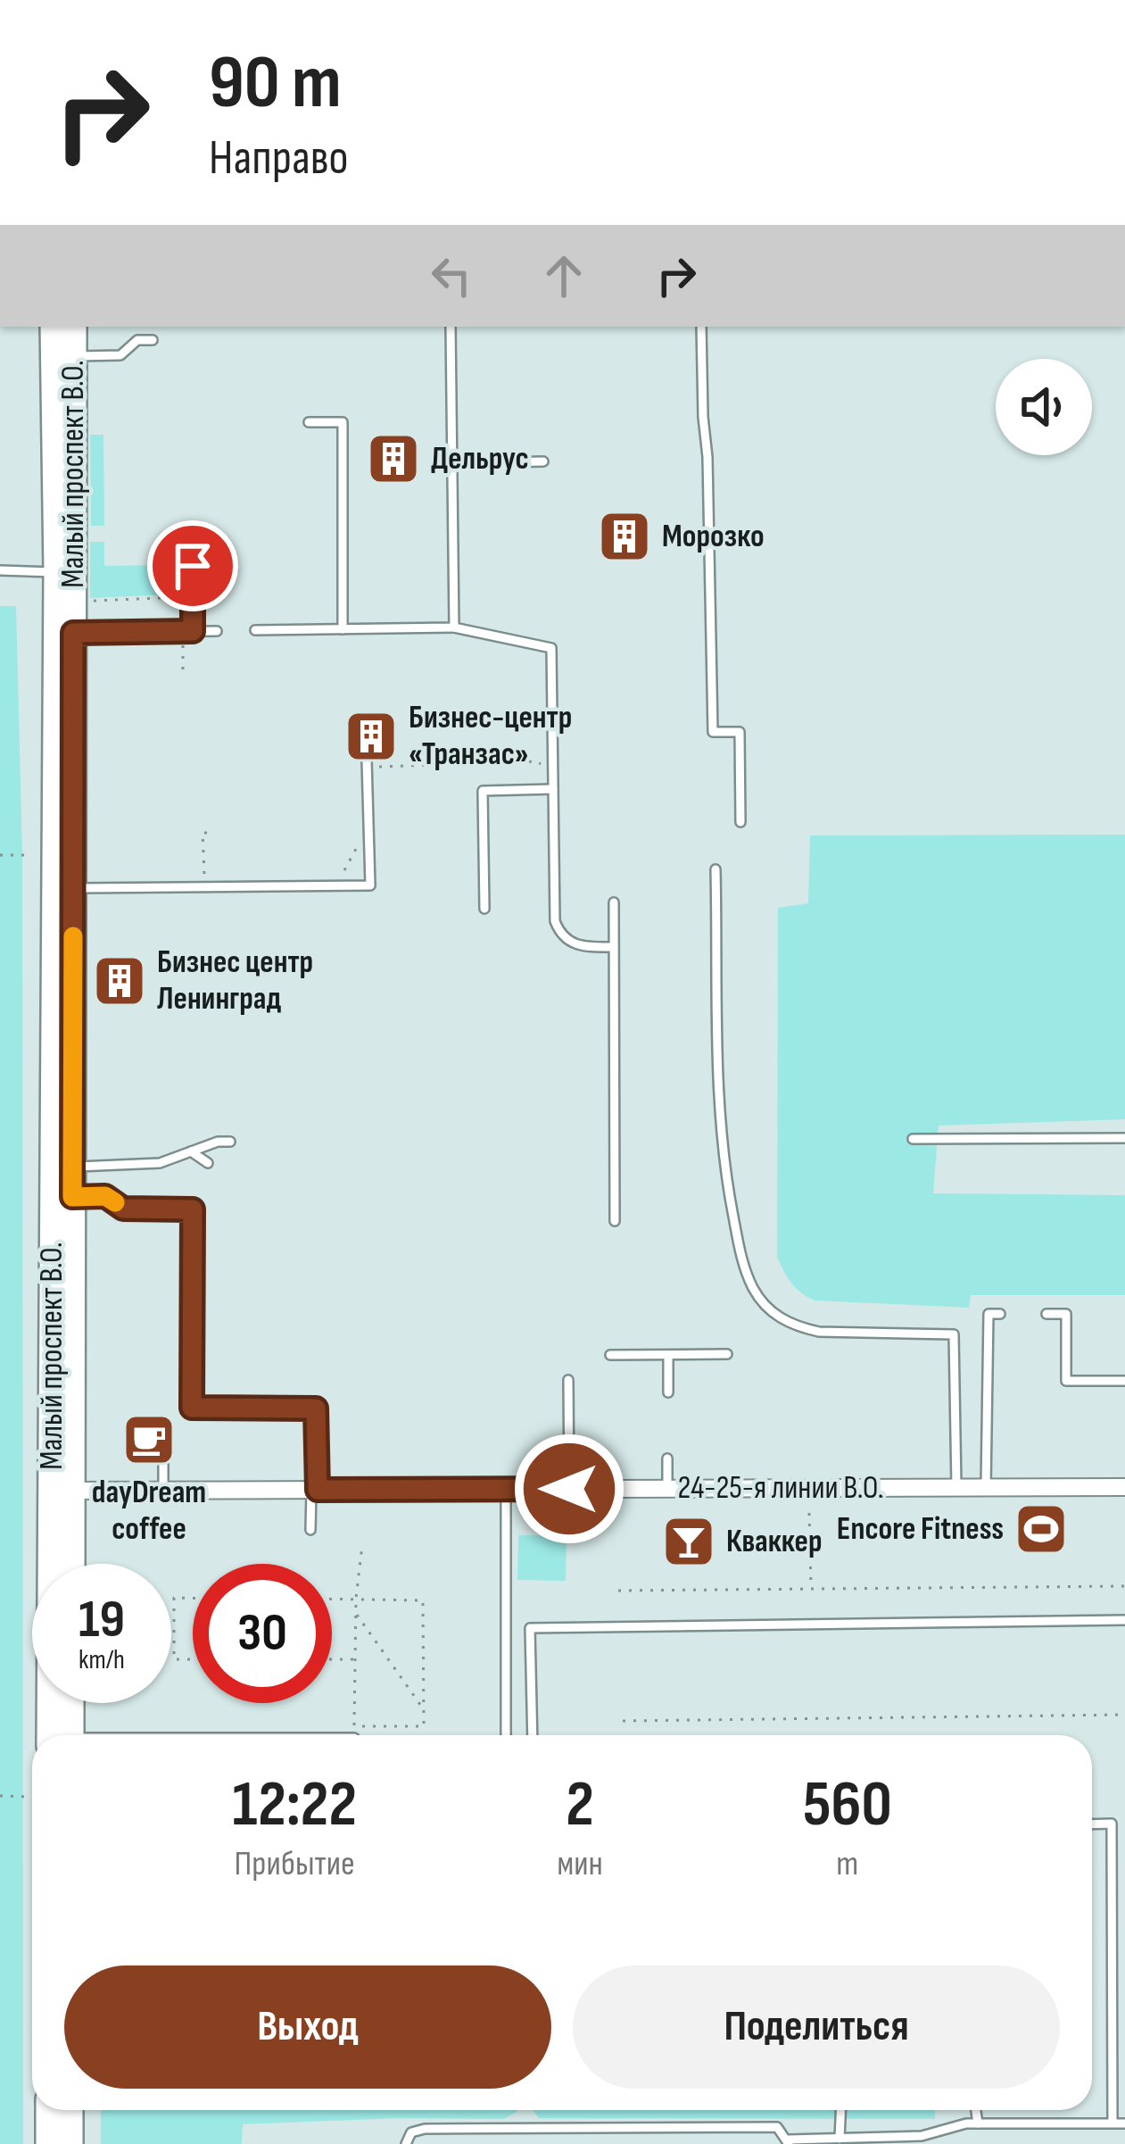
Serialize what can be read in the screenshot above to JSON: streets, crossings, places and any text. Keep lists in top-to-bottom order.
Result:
{
  "streets": {
    "main road": ["Малый проспект В.О."],
    "street": ["24-25-я линии В.О."]
  },
  "crossings": [
    ["Малый проспект В.О.", "24-25-я линии В.О."]
  ],
  "places": {
    "building": [
      "Дельрус",
      "Морозко",
      "Бизнес-центр «Транзас»",
      "Бизнес центр Ленинград"
    ],
    "cafe": ["dayDream coffee"],
    "sports": ["Encore Fitness"],
    "bar": ["Кваккер"]
  },
  "page": {
    "turn": ["90 m", "Направо"],
    "speed": "19 km/h",
    "limit": "30",
    "eta": [
      "12:22",
      "Прибытие",
      "2",
      "мин",
      "560",
      "m"
    ],
    "buttons": ["Выход", "Поделиться"]
  }
}
